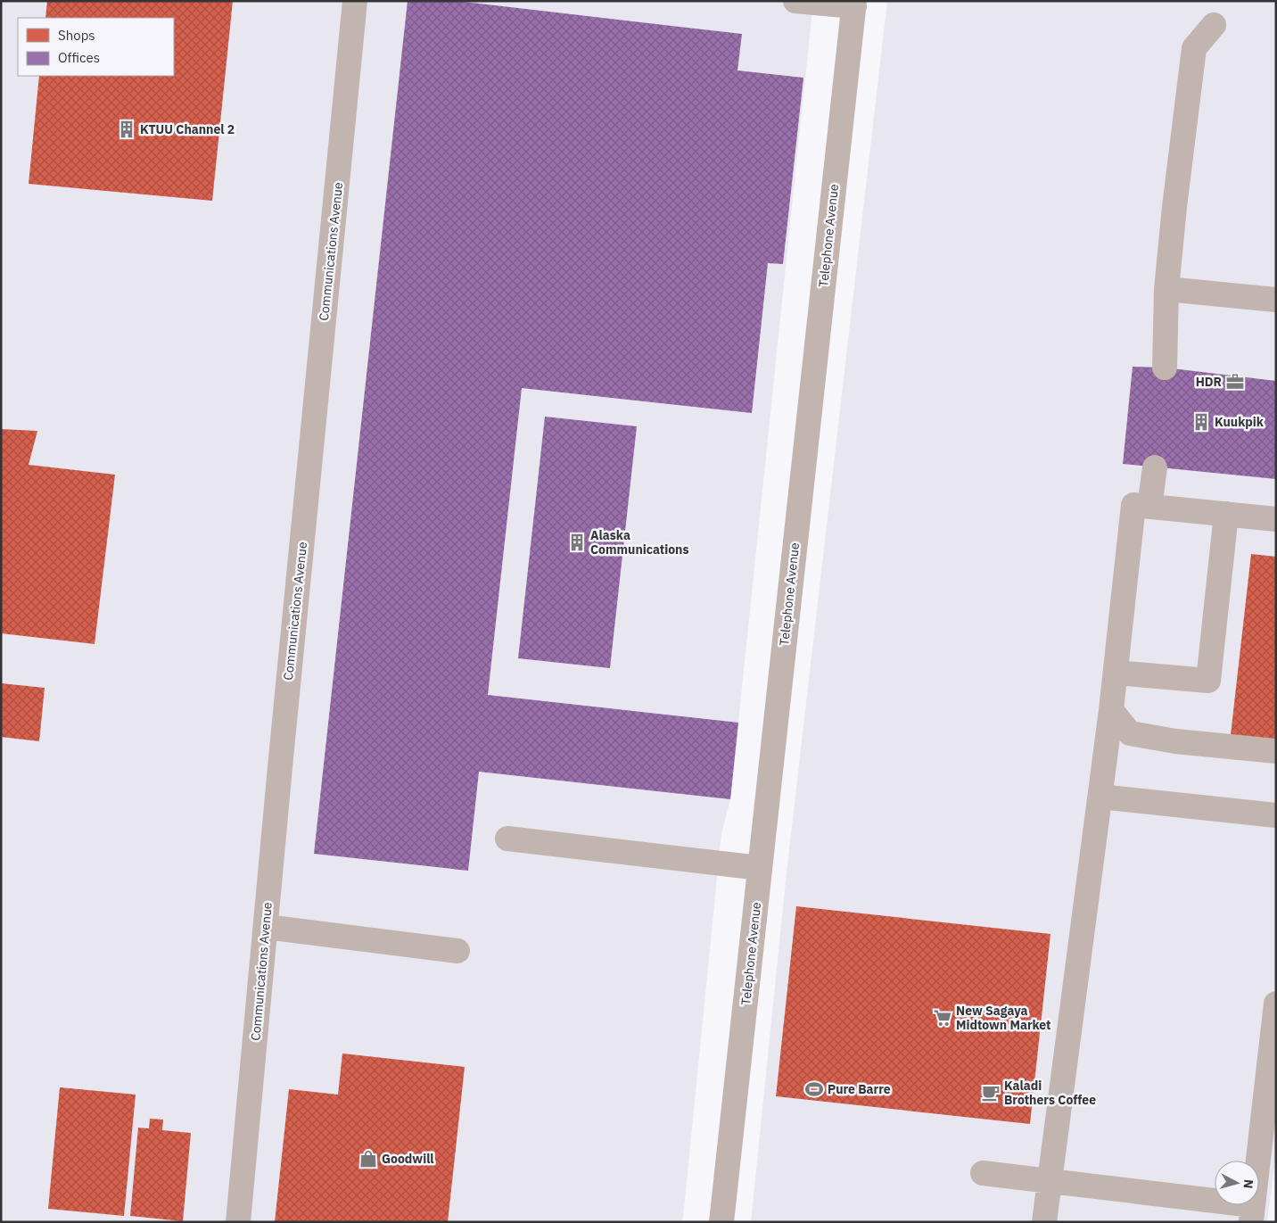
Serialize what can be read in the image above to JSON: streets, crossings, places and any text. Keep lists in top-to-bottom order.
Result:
{
  "streets": {
    "street": ["Telephone Avenue", "Communications Avenue"]
  },
  "places": {
    "building": ["KTUU Channel 2", "Kuukpik", "Alaska Communications"],
    "office": ["HDR"],
    "supermarket": ["New Sagaya Midtown Market"],
    "sports": ["Pure Barre"],
    "cafe": ["Kaladi Brothers Coffee"],
    "shop": ["Goodwill"]
  },
  "legend": ["Shops", "Offices"],
  "north": "right"
}
